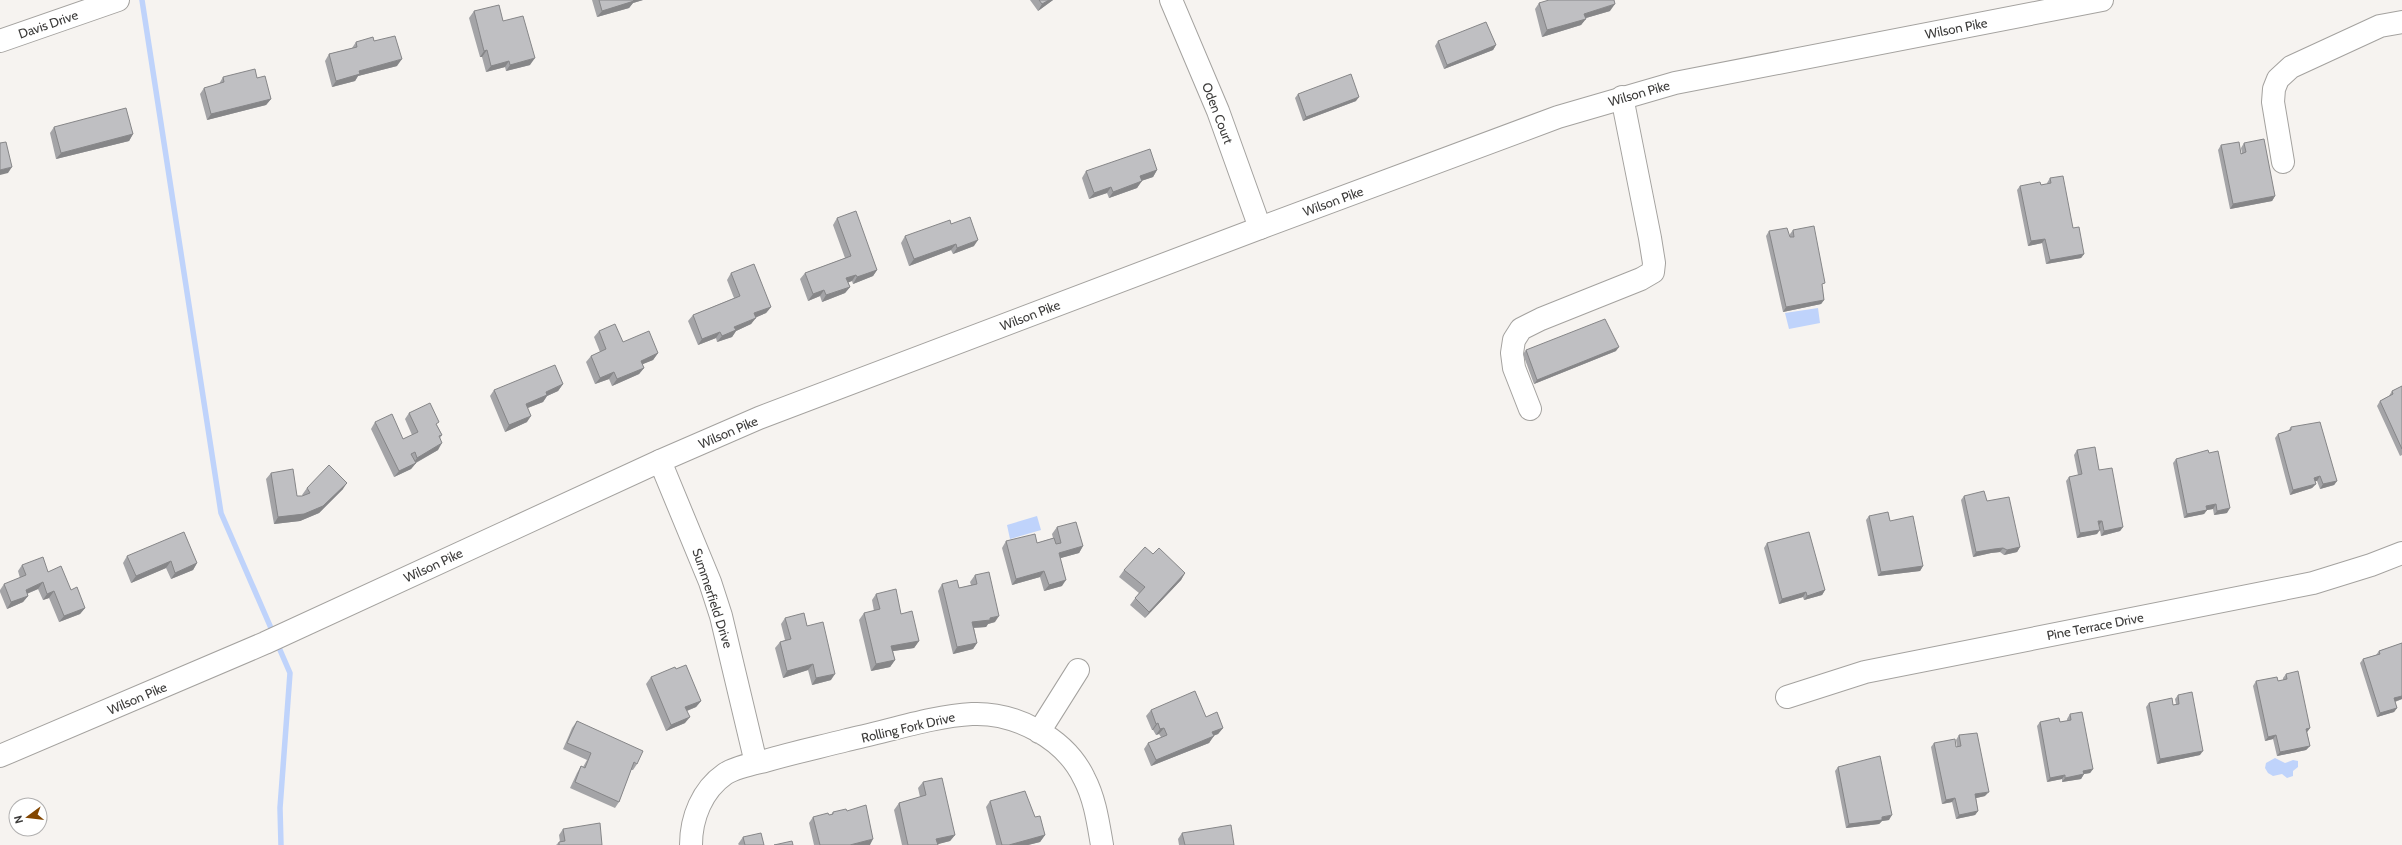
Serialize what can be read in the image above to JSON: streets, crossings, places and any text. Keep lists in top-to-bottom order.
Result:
{
  "streets": {
    "main road": [
      "Davis Drive",
      "Wilson Pike",
      "Oden Court",
      "Summerfield Drive",
      "Pine Terrace Drive",
      "Rolling Fork Drive"
    ]
  },
  "crossings": [
    ["Wilson Pike", "Oden Court"],
    ["Wilson Pike", "Summerfield Drive"],
    ["Summerfield Drive", "Rolling Fork Drive"]
  ],
  "north": "left"
}
